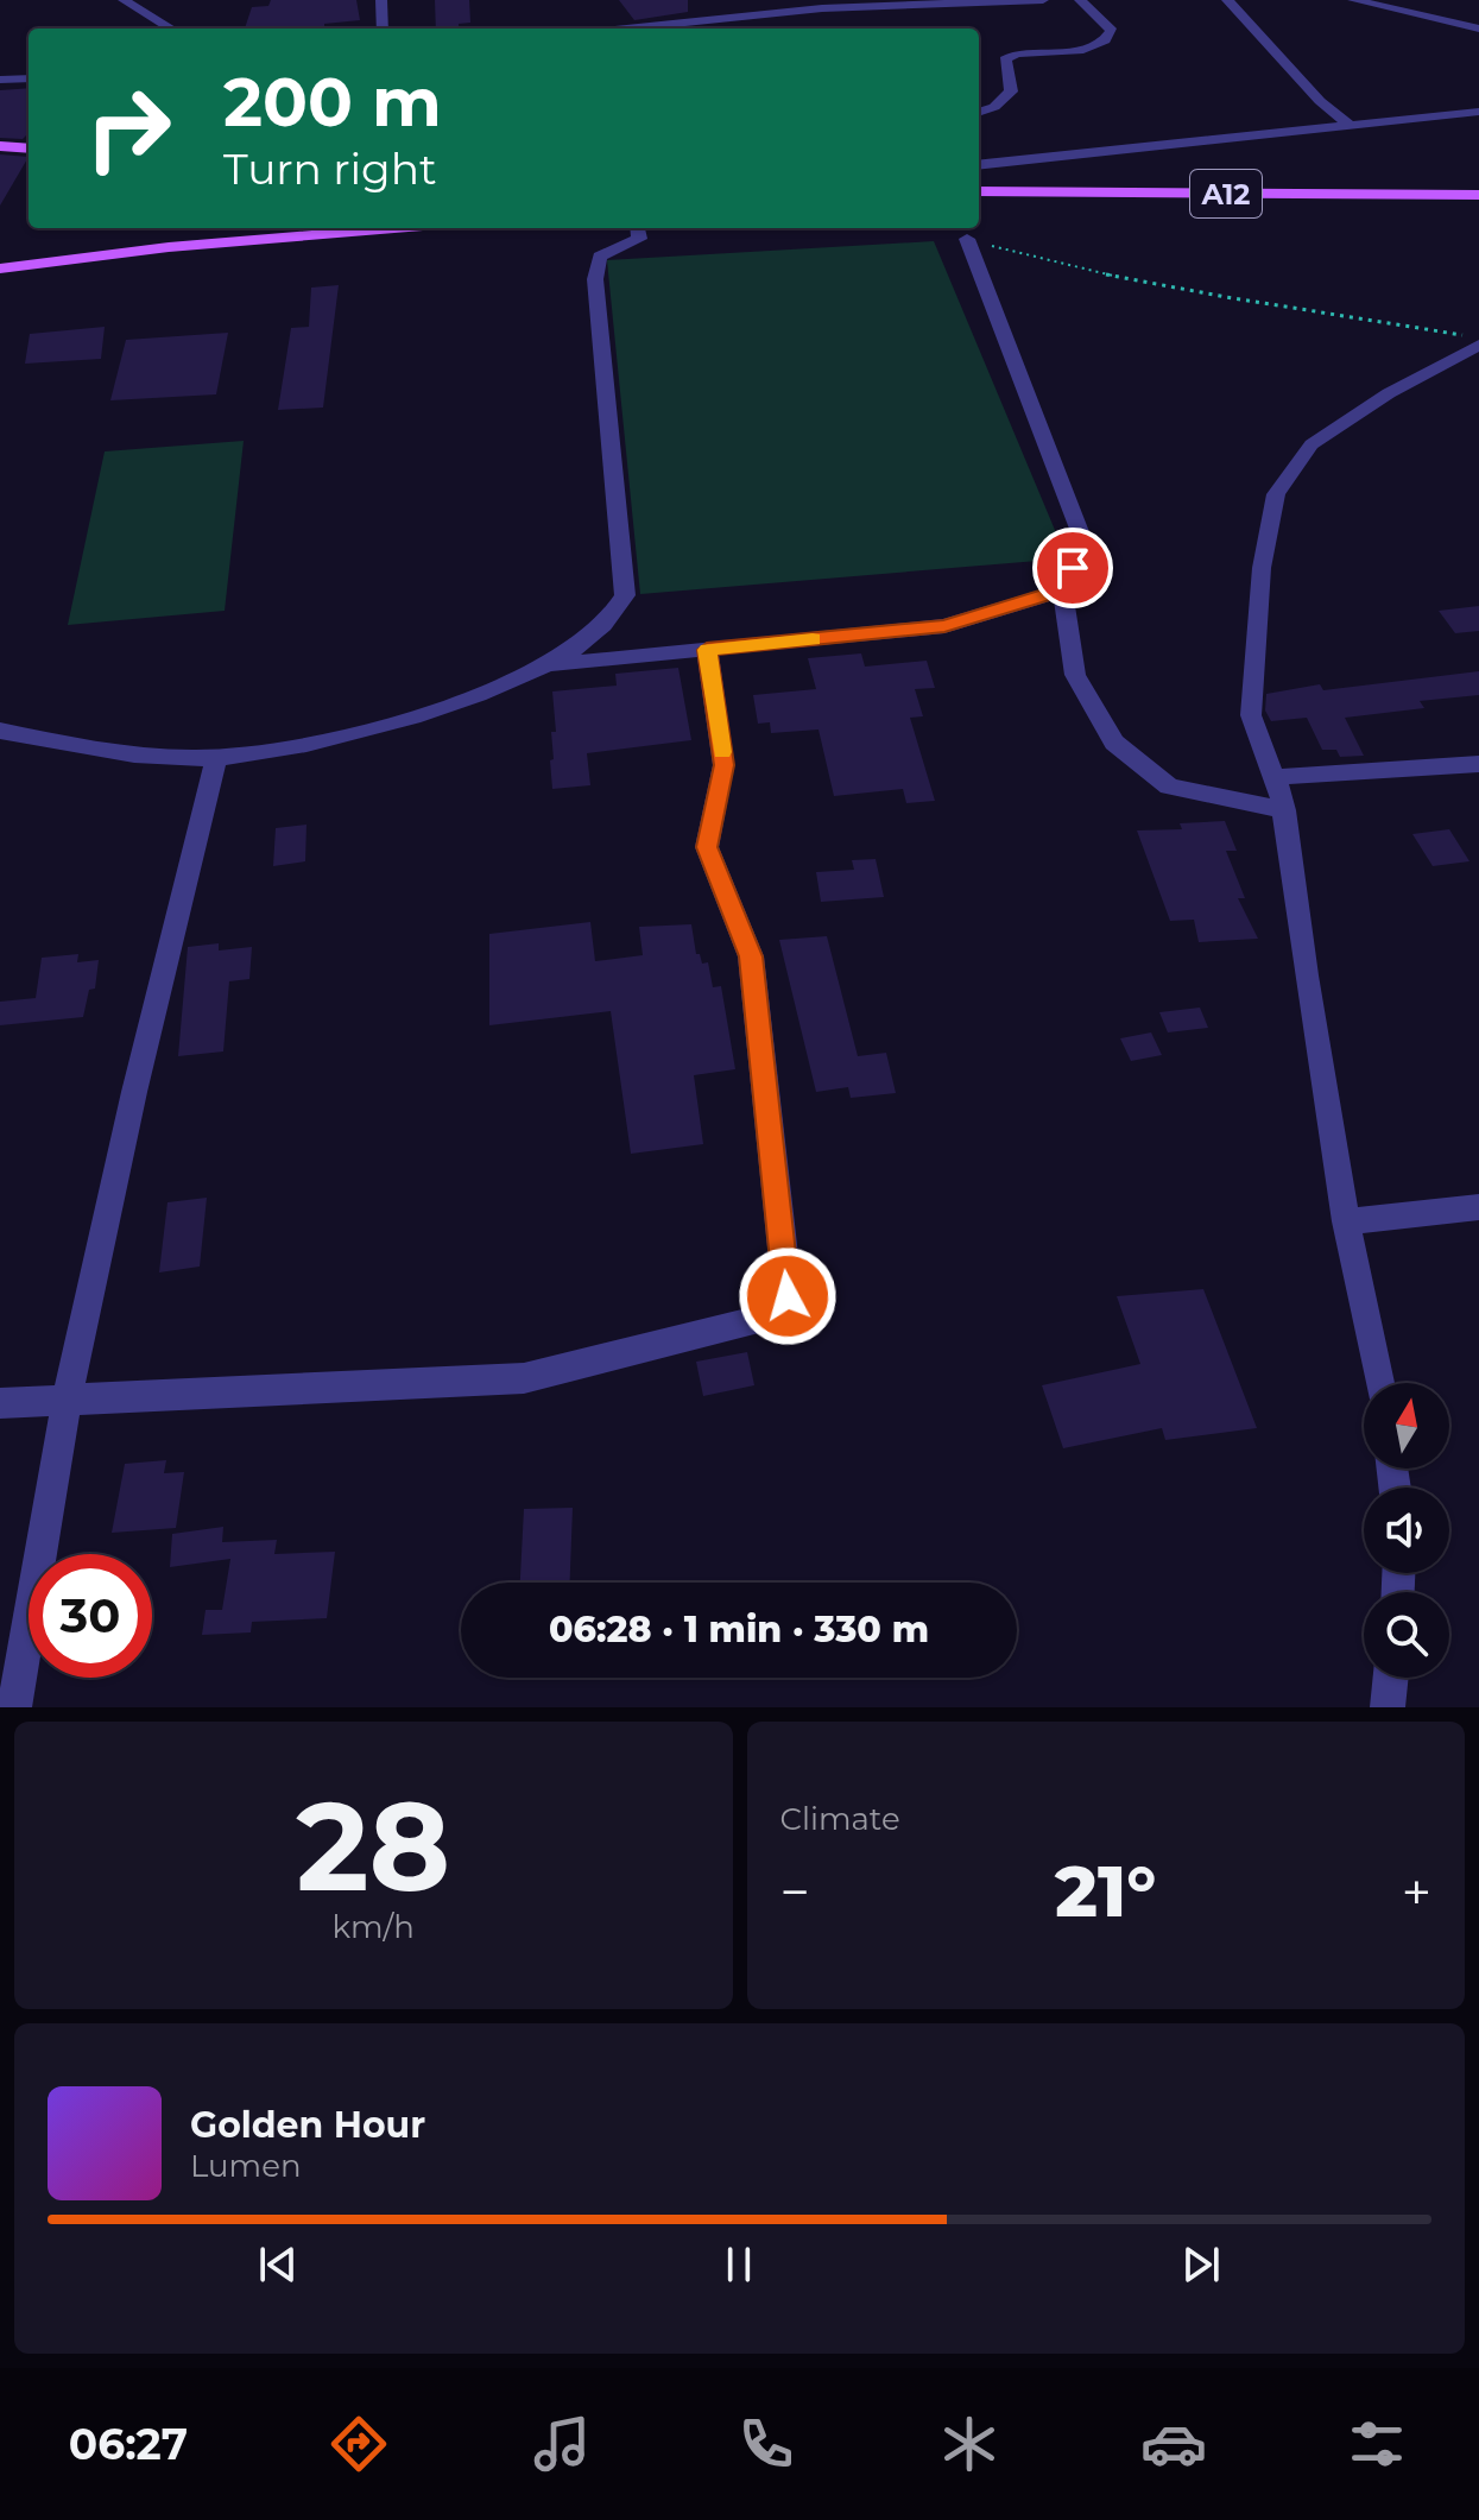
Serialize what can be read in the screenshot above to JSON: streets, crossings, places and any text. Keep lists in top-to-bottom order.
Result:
{
  "streets": {
    "main road": ["A12"]
  },
  "north": "top",
  "page": {
    "turn": ["200 m", "Turn right"],
    "limit": "30",
    "trip": "06:28 · 1 min · 330 m",
    "tile": [
      ["28", "km/h"],
      "Climate"
    ],
    "heat": ["−", "21°", "+"],
    "song": ["Golden Hour", "Lumen"],
    "tabs": "06:27"
  }
}
